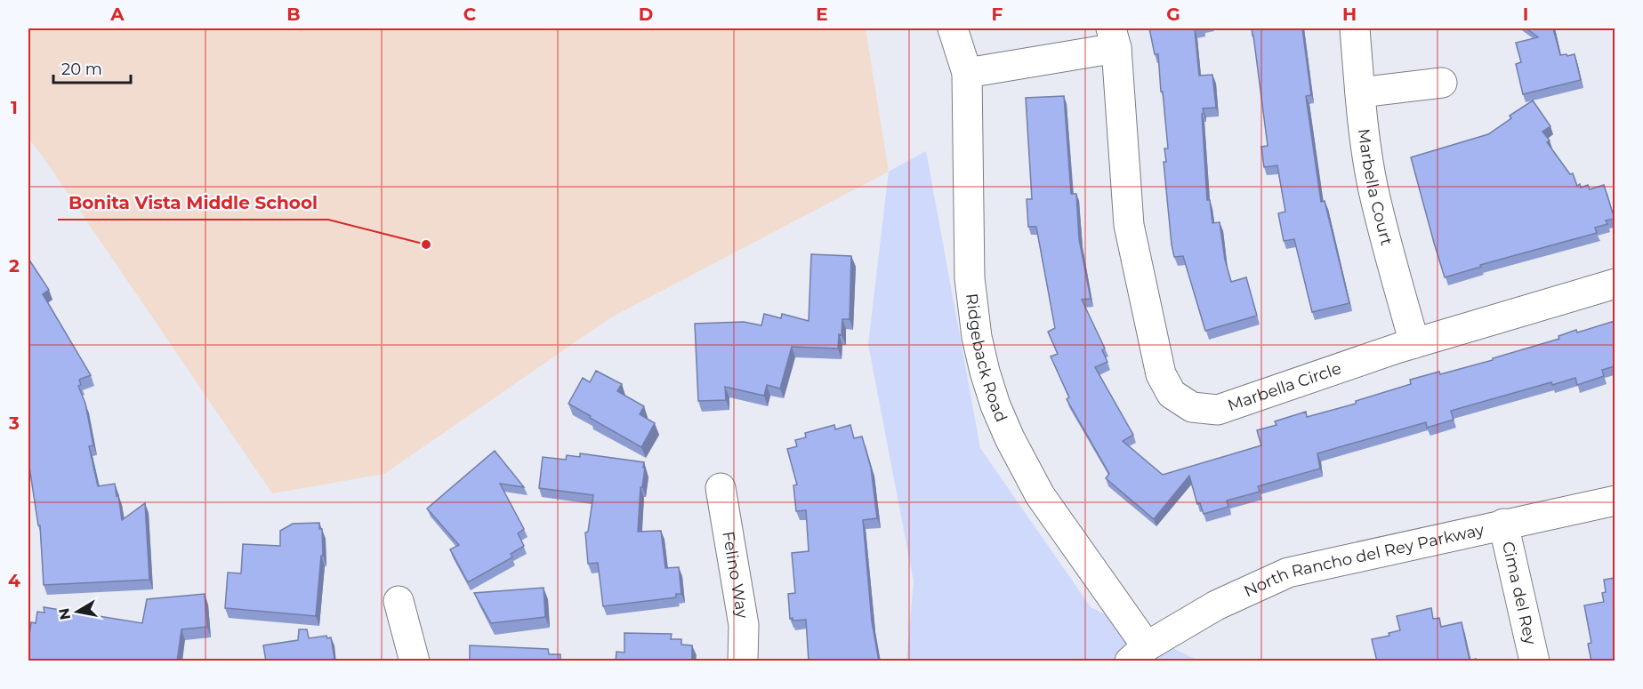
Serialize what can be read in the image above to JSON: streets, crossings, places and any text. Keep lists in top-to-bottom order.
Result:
{
  "streets": {
    "street": [
      "Marbella Court",
      "Ridgeback Road",
      "Marbella Circle",
      "North Rancho del Rey Parkway",
      "Felino Way",
      "Cima del Rey"
    ]
  },
  "crossings": [
    ["Marbella Court", "Marbella Circle"],
    ["Ridgeback Road", "Marbella Circle"],
    ["Ridgeback Road", "North Rancho del Rey Parkway"],
    ["North Rancho del Rey Parkway", "Cima del Rey"]
  ],
  "places": ["Bonita Vista Middle School"],
  "scale_bar": "20 m",
  "north": "left",
  "grid": {
    "columns": [
      "A",
      "B",
      "C",
      "D",
      "E",
      "F",
      "G",
      "H",
      "I"
    ],
    "rows": [
      "1",
      "2",
      "3",
      "4"
    ]
  }
}
